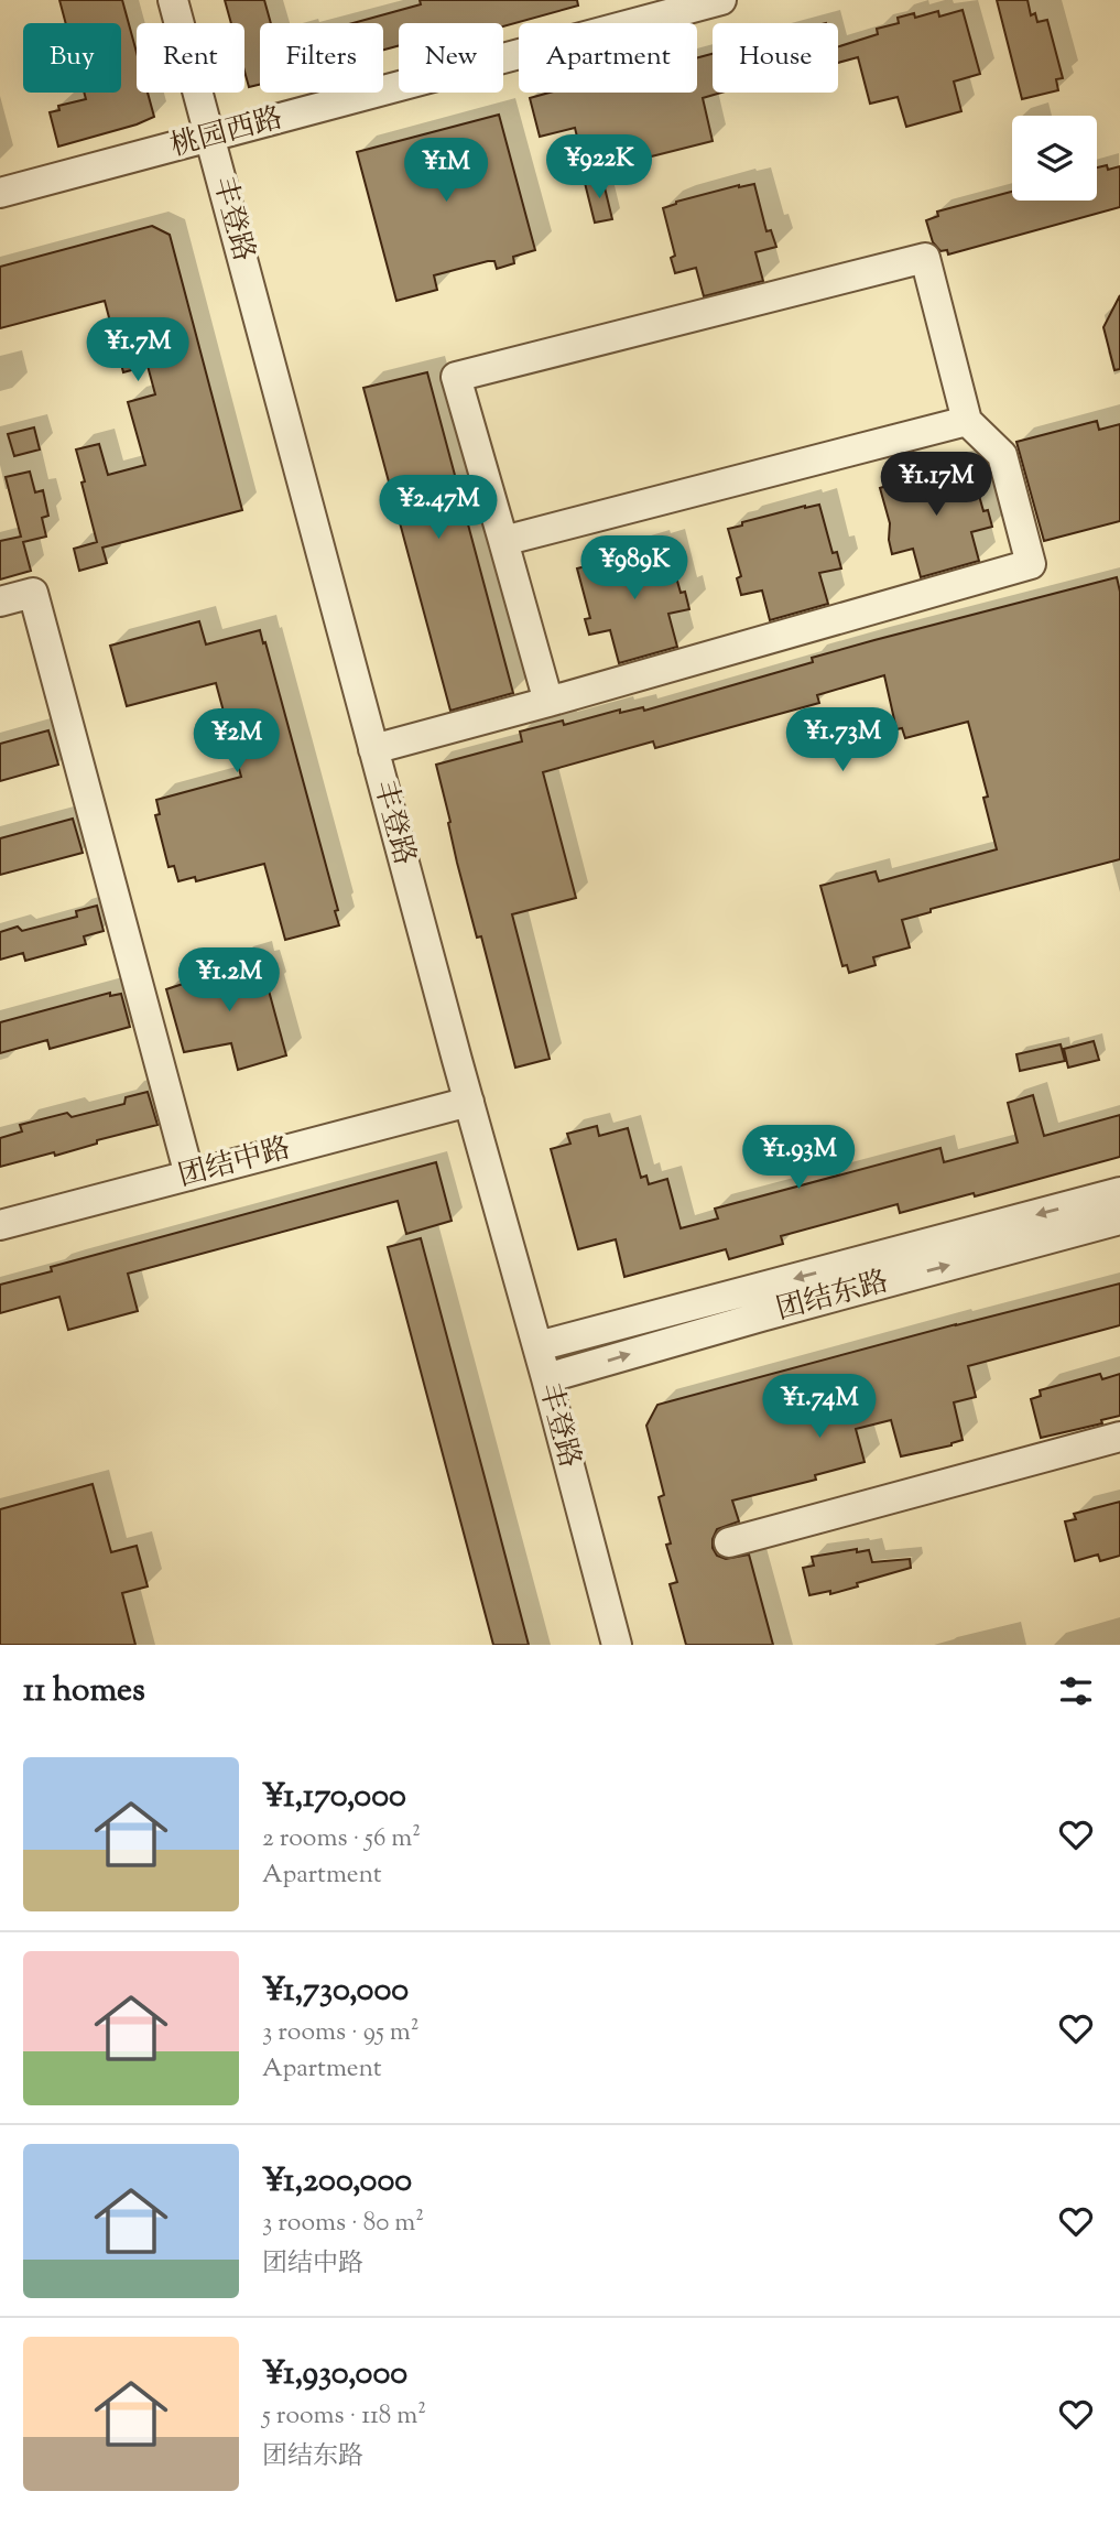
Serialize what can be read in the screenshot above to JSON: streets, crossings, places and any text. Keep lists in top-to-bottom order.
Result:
{
  "streets": {
    "street": [
      "桃园西路",
      "丰登路",
      "团结中路",
      "团结东路"
    ]
  },
  "crossings": [
    ["桃园西路", "丰登路"],
    ["丰登路", "团结中路"],
    ["丰登路", "团结东路"]
  ],
  "page": {
    "chip": [
      "Buy",
      "Rent",
      "Filters",
      "New",
      "Apartment",
      "House"
    ],
    "price": [
      "¥922K",
      "¥1M",
      "¥1.7M",
      "¥1.17M",
      "¥2.47M",
      "¥989K",
      "¥1.73M",
      "¥2M",
      "¥1.2M",
      "¥1.93M",
      "¥1.74M"
    ],
    "heading": "11 homes",
    "list": [
      {
        "name": "¥1,170,000",
        "note": "2 rooms · 56 m² · Apartment"
      },
      {
        "name": "¥1,730,000",
        "note": "3 rooms · 95 m² · Apartment"
      },
      {
        "name": "¥1,200,000",
        "note": "3 rooms · 80 m² · 团结中路"
      },
      {
        "name": "¥1,930,000",
        "note": "5 rooms · 118 m² · 团结东路"
      }
    ]
  }
}
